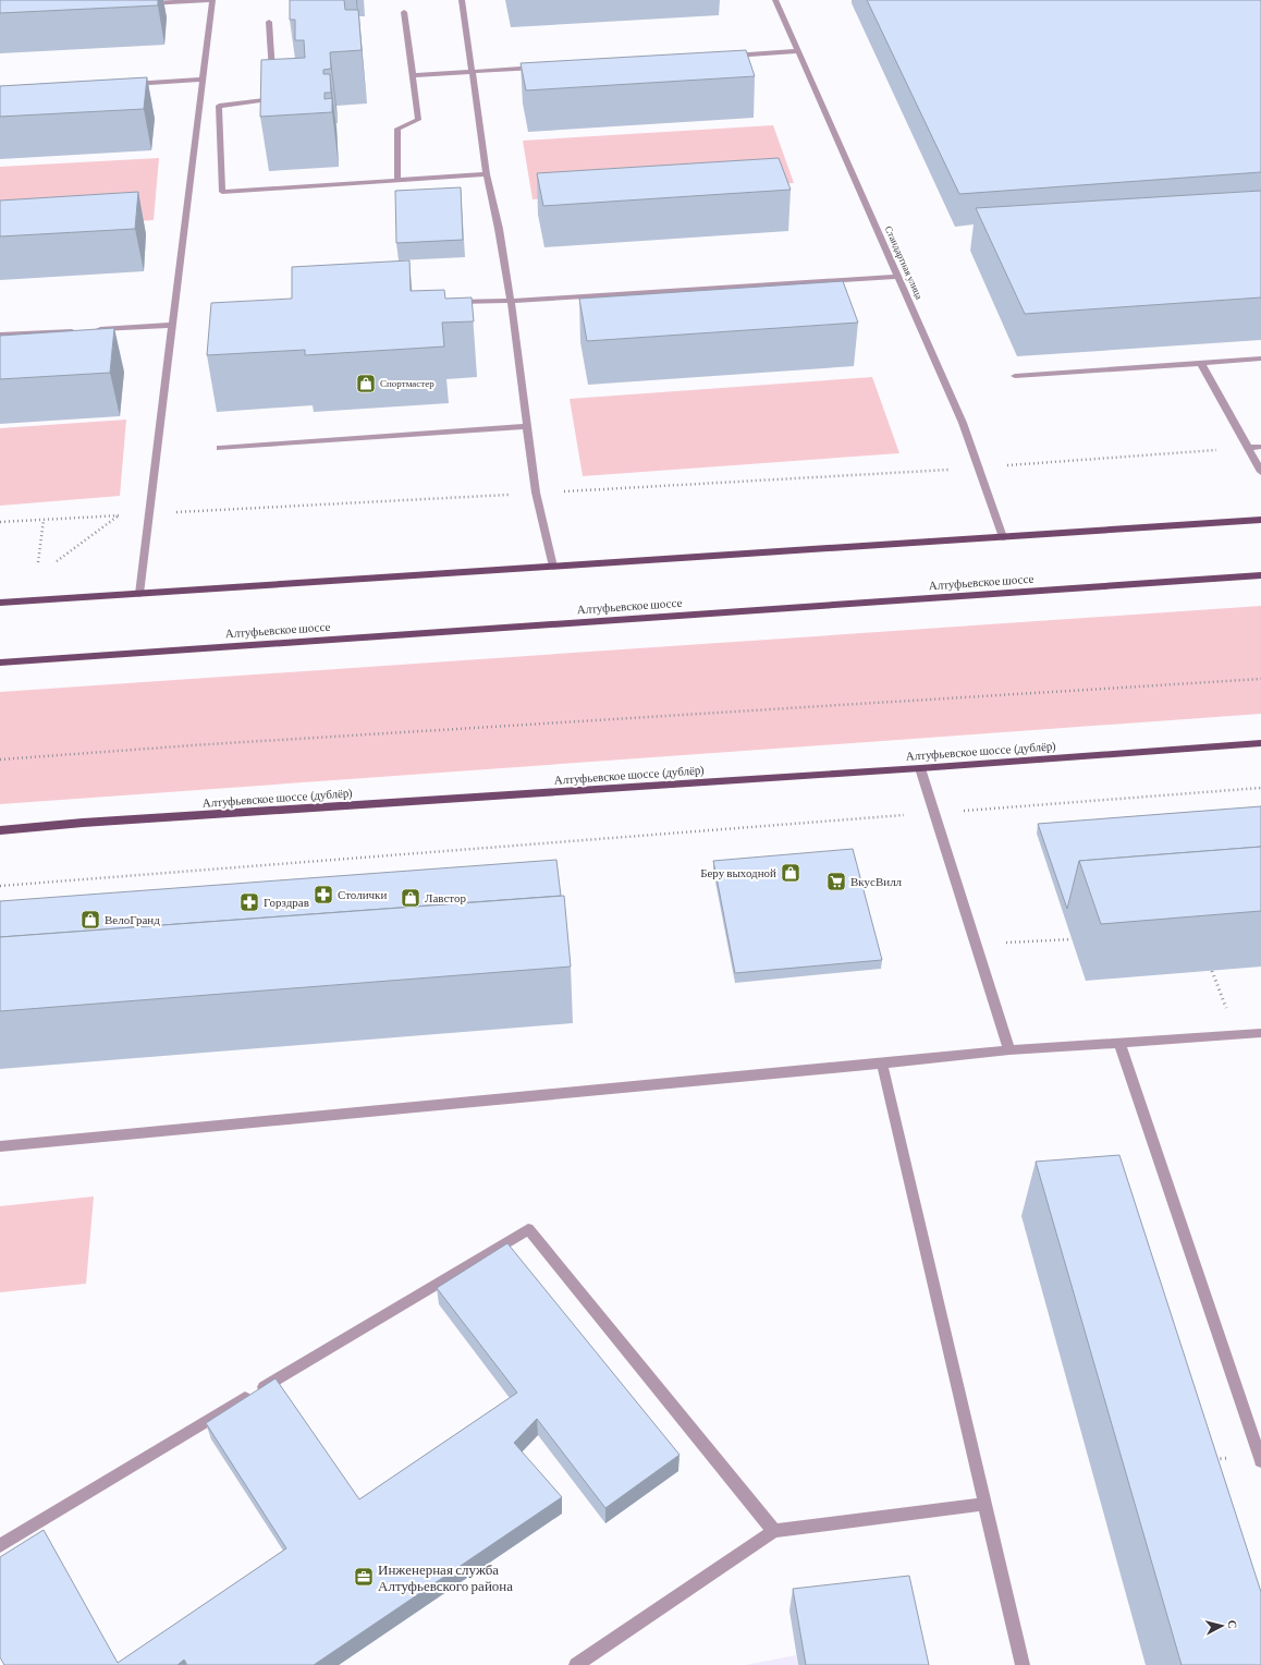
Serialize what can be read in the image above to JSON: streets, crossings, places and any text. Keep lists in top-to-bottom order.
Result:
{
  "streets": {
    "main road": ["Алтуфьевское шоссе", "Алтуфьевское шоссе (дублёр)"],
    "street": ["Стандартная улица"]
  },
  "places": {
    "shop": [
      "Спортмастер",
      "Беру выходной",
      "Лавстор",
      "ВелоГранд"
    ],
    "supermarket": ["ВкусВилл"],
    "pharmacy": ["Столички", "Горздрав"],
    "office": ["Инженерная служба Алтуфьевского района"]
  },
  "north": "right"
}
